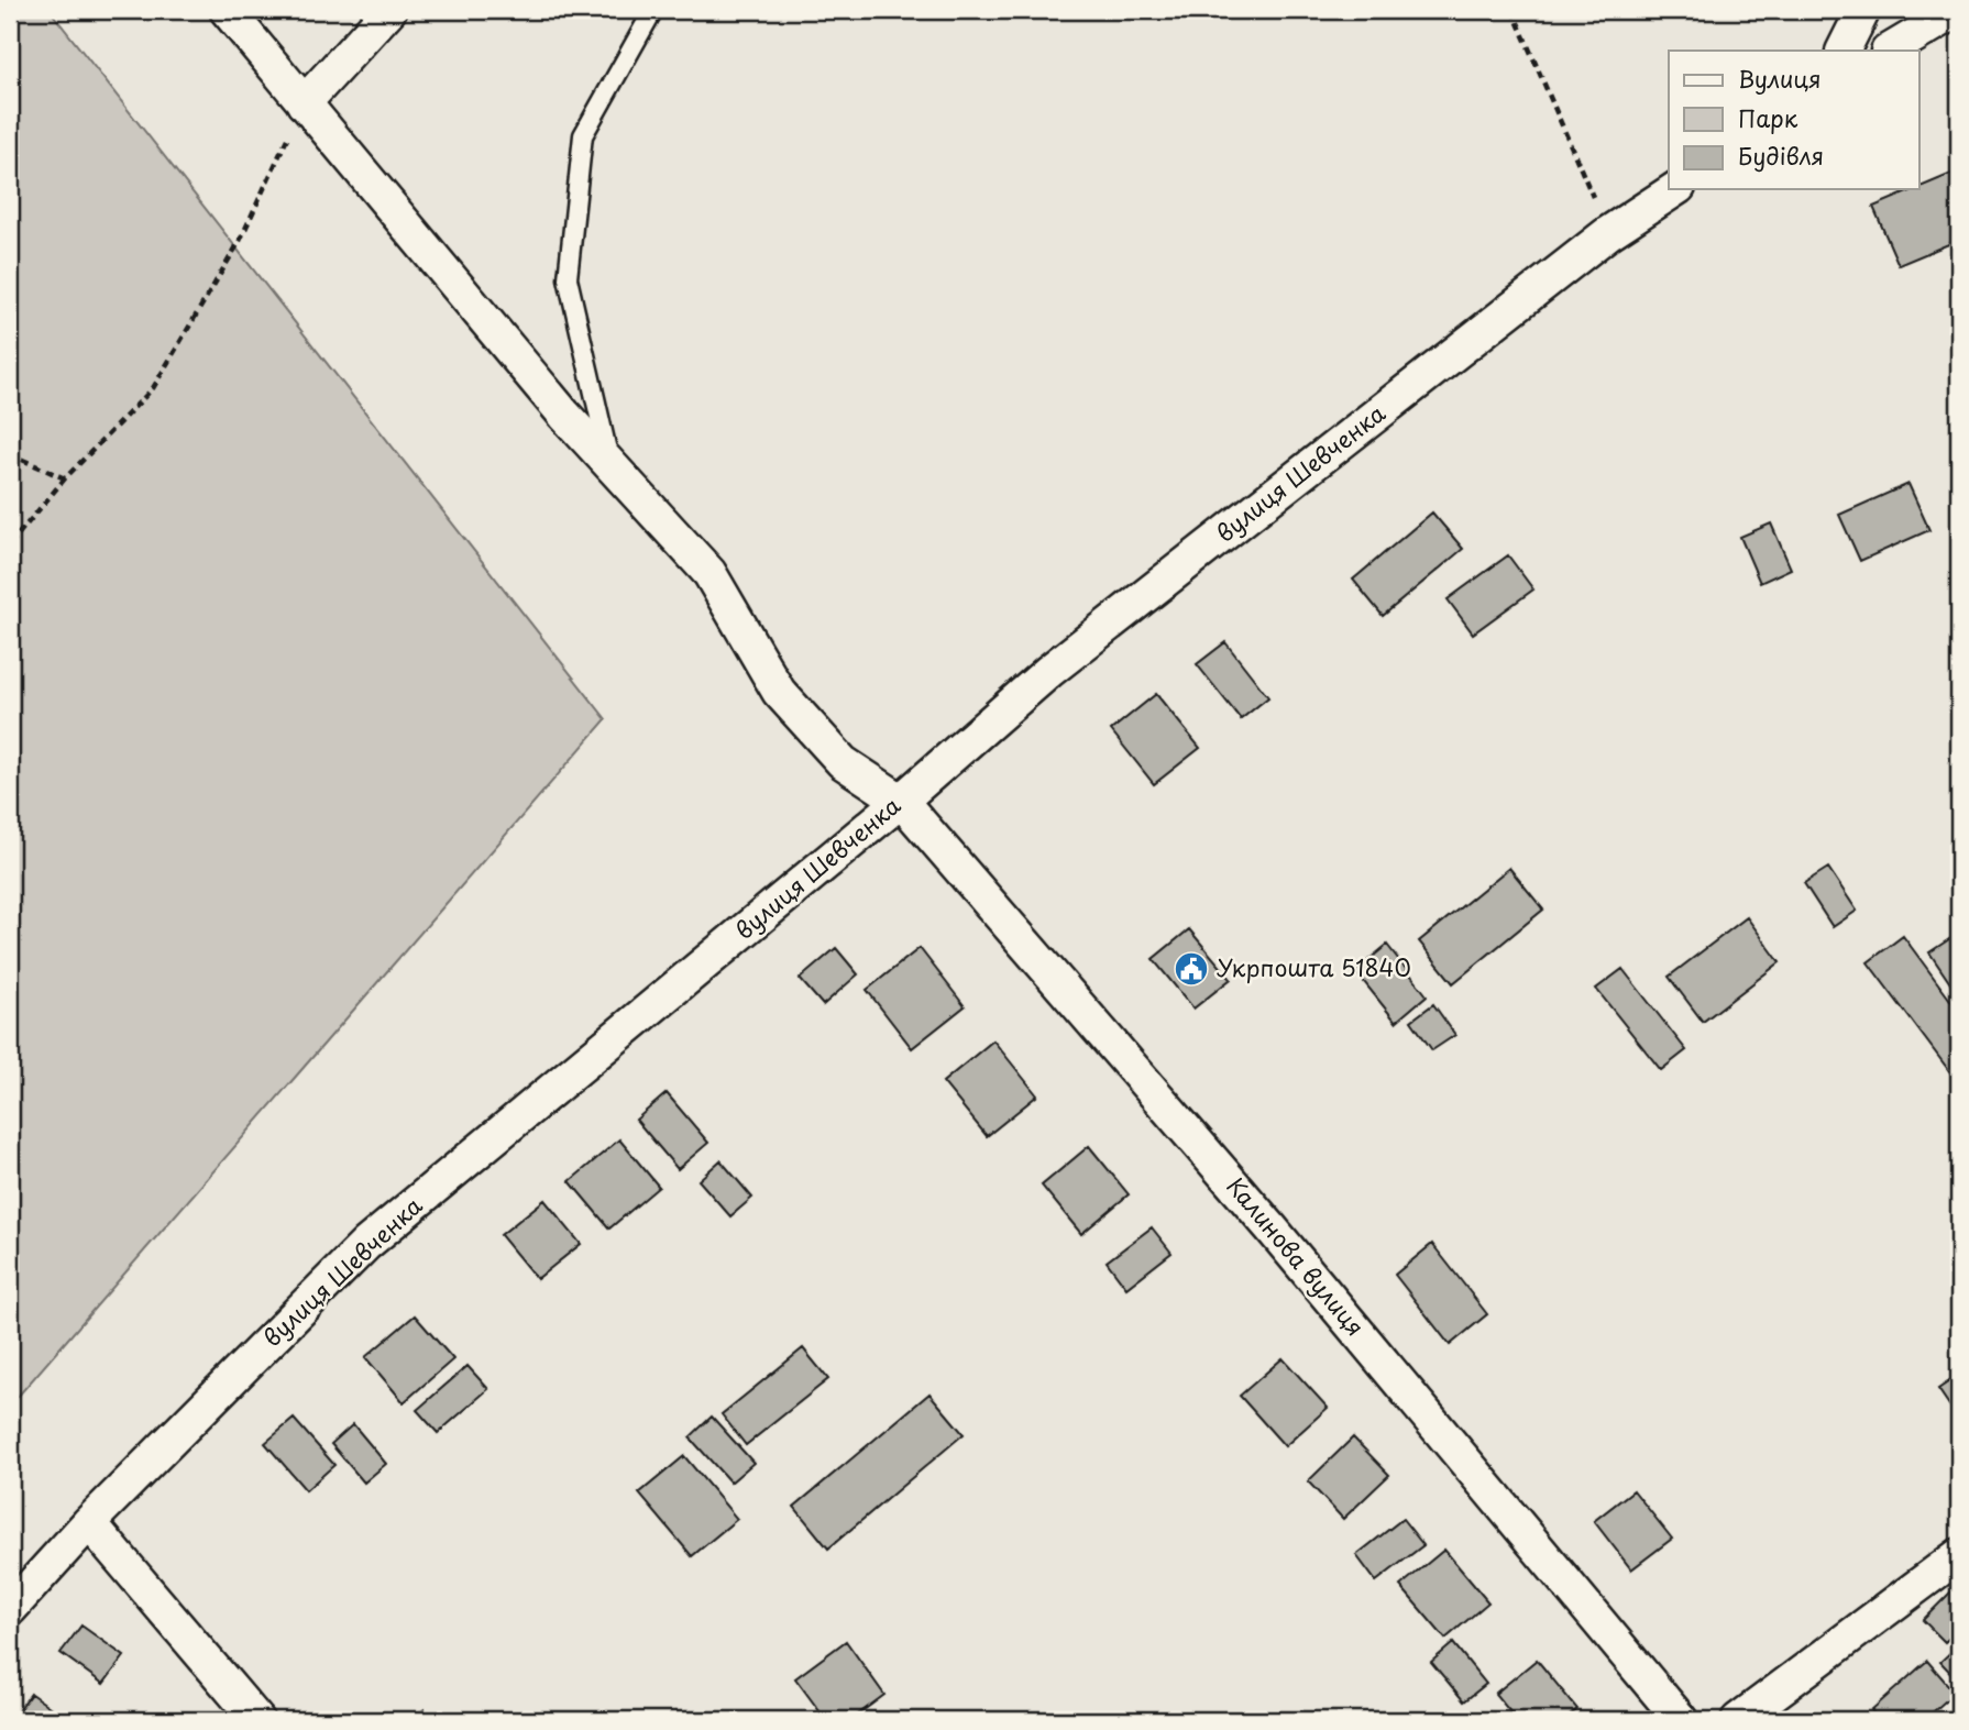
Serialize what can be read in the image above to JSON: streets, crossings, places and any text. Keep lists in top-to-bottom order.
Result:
{
  "streets": {
    "street": ["вулиця Шевченка", "Калинова вулиця"]
  },
  "crossings": [
    ["вулиця Шевченка", "Калинова вулиця"]
  ],
  "places": {
    "public building": ["Укрпошта 51840"]
  },
  "legend": ["Вулиця", "Парк", "Будівля"]
}
